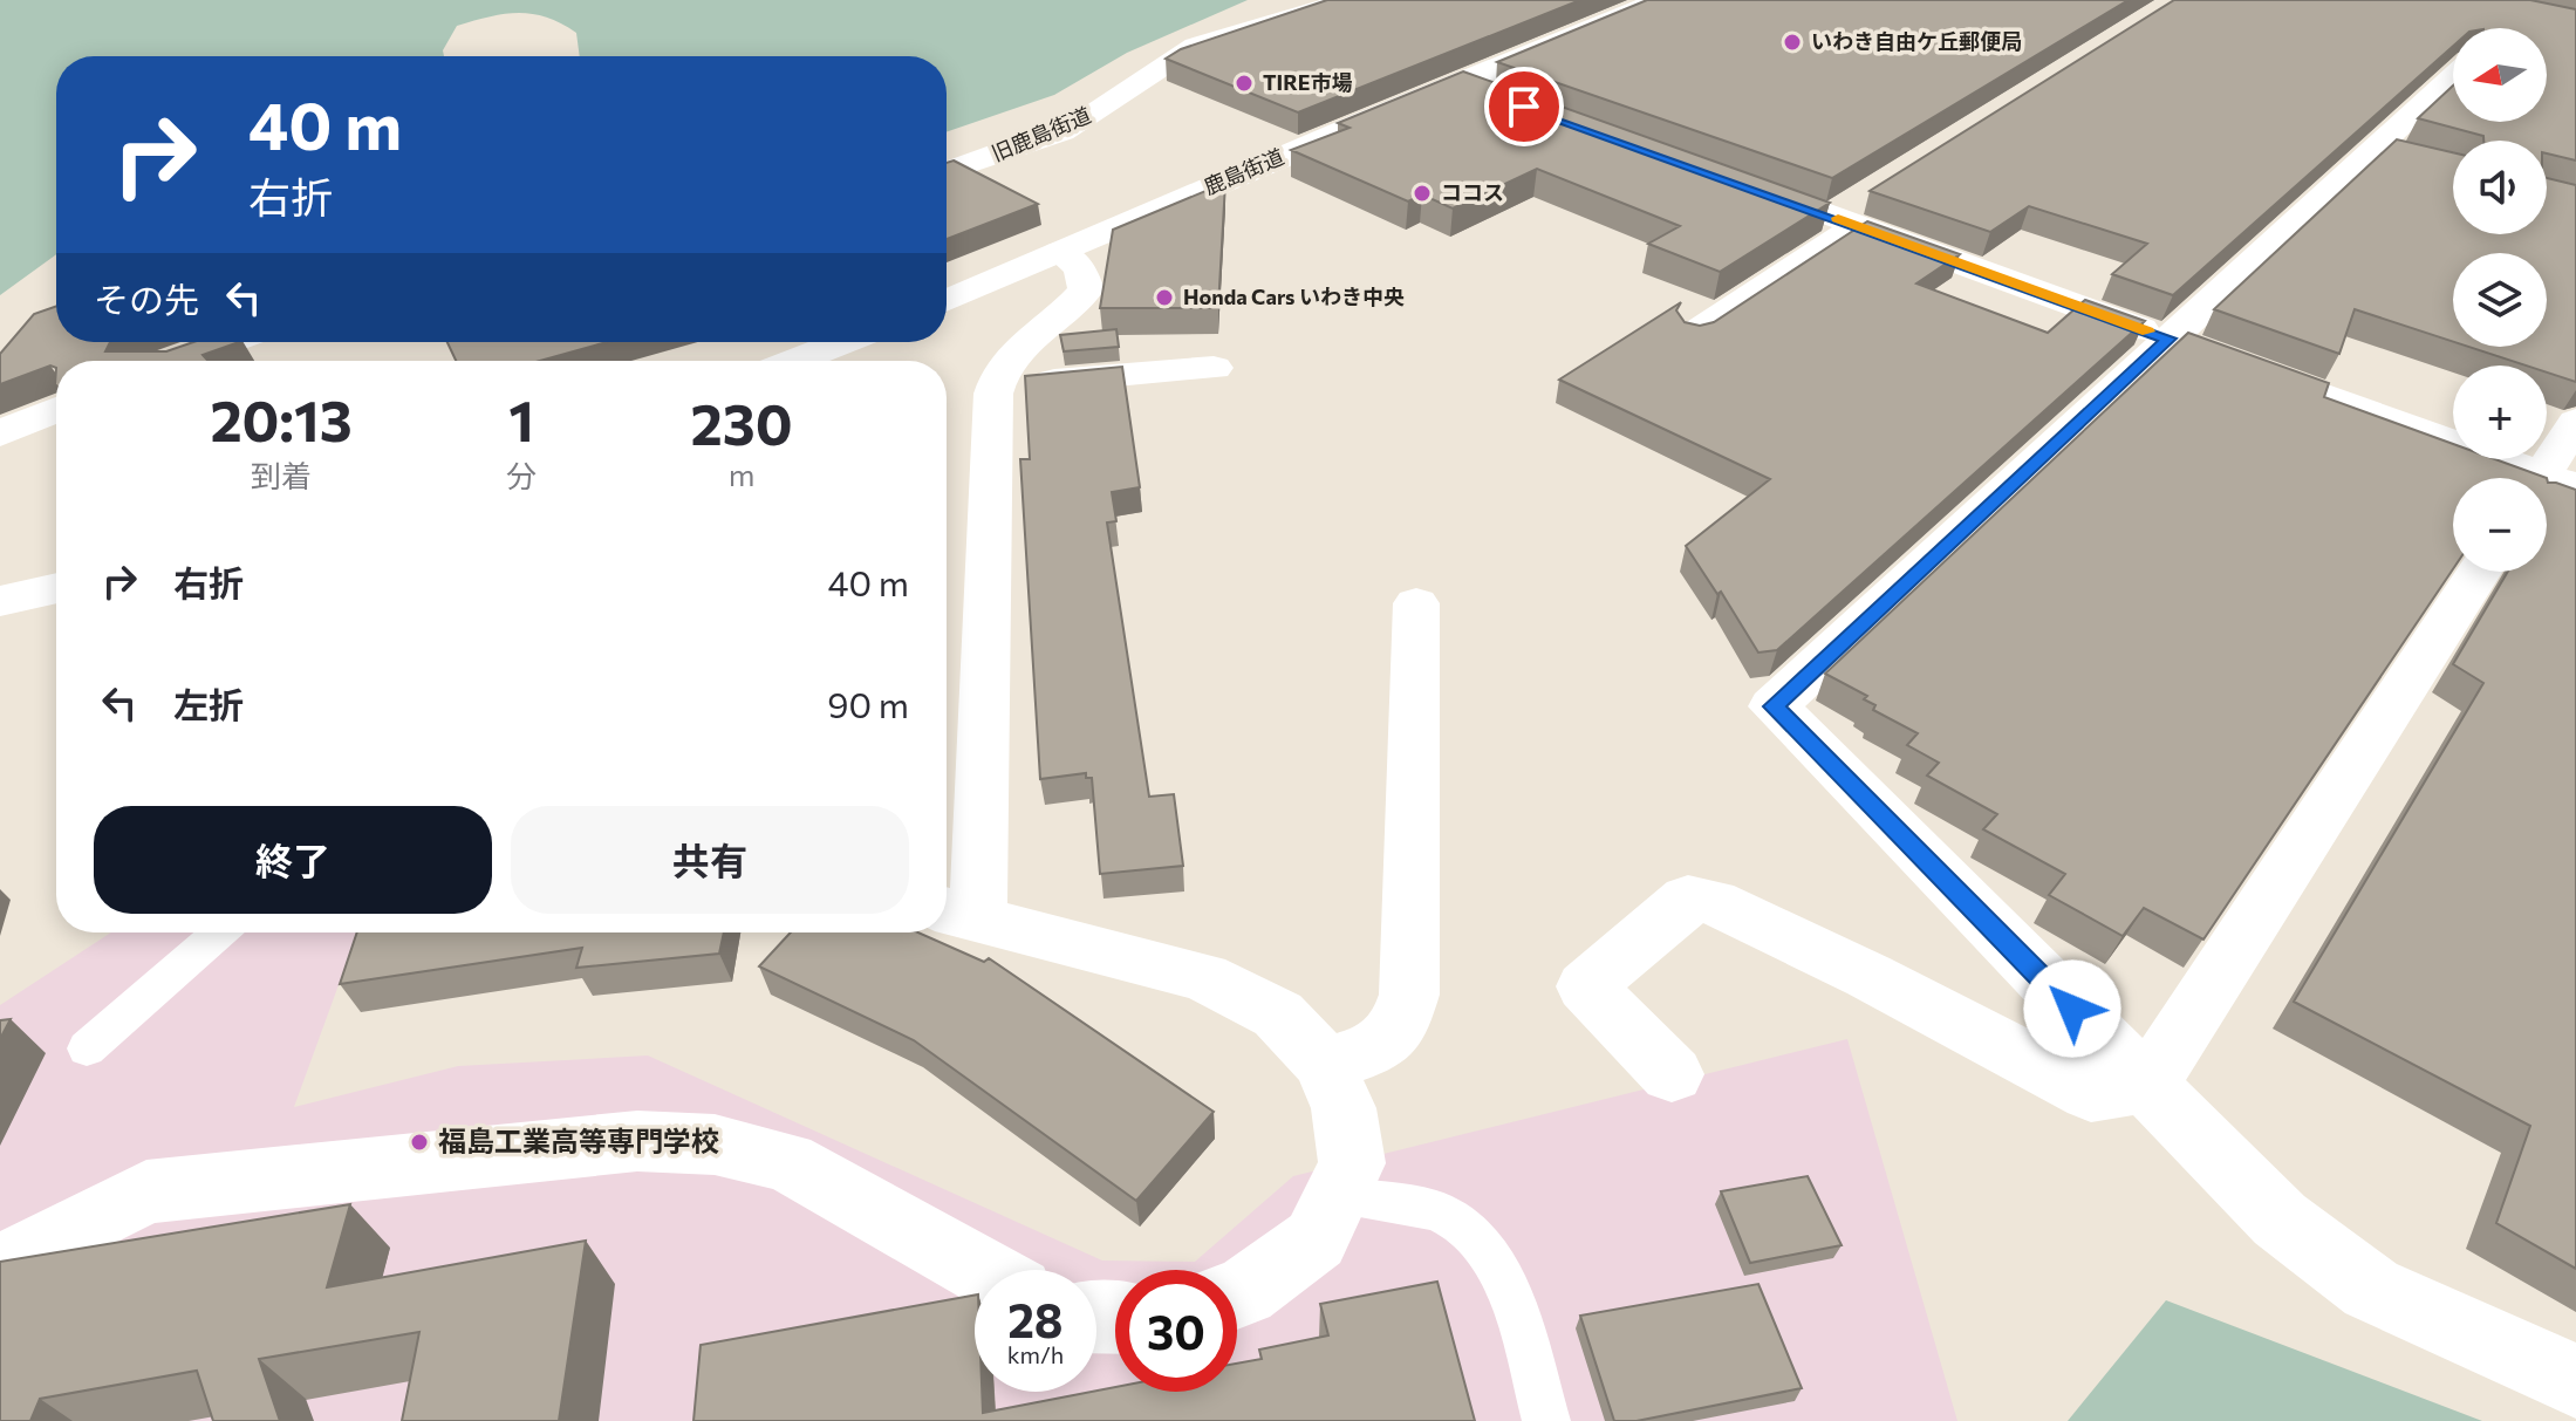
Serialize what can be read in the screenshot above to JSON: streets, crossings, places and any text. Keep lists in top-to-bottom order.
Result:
{
  "streets": {
    "street": ["旧鹿島街道", "鹿島街道"]
  },
  "places": [
    "いわき自由ケ丘郵便局",
    "TIRE市場",
    "ココス",
    "Honda Cars いわき中央",
    "福島工業高等専門学校"
  ],
  "north": "left",
  "page": {
    "map_buttons": ["+", "−"],
    "turn": ["40 m", "右折"],
    "then": "その先",
    "eta": [
      "20:13",
      "到着",
      "1",
      "分",
      "230",
      "m"
    ],
    "list": [
      {
        "name": "右折",
        "value": "40 m"
      },
      {
        "name": "左折",
        "value": "90 m"
      }
    ],
    "buttons": ["終了", "共有"],
    "speed": "28 km/h",
    "limit": "30"
  }
}
